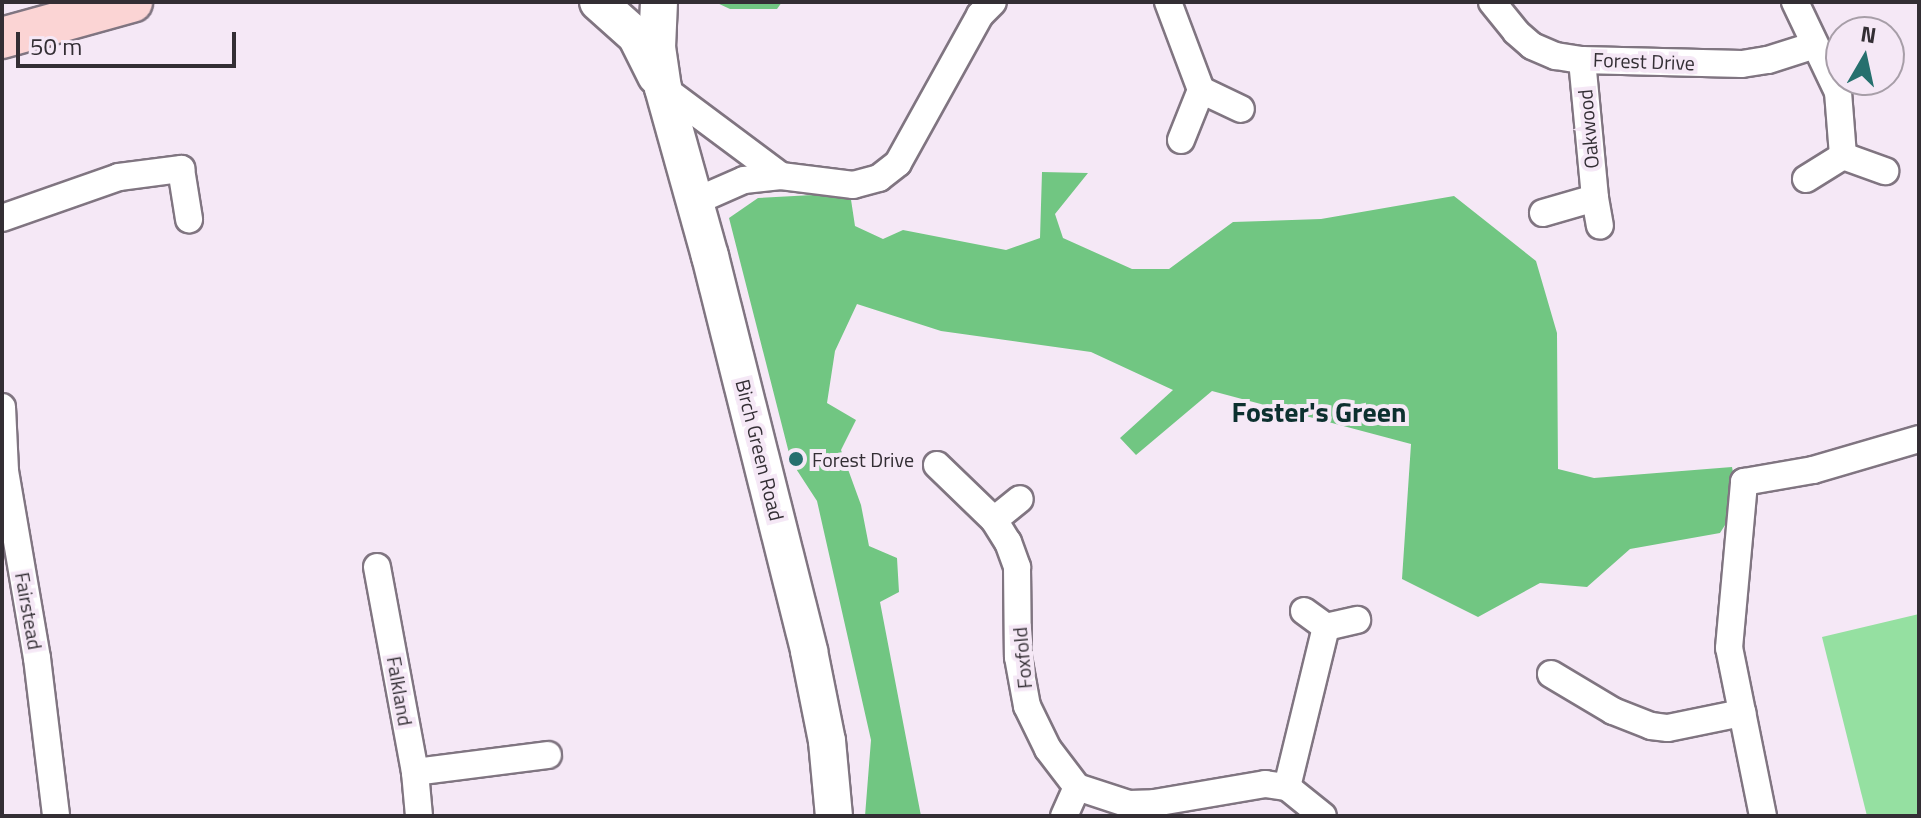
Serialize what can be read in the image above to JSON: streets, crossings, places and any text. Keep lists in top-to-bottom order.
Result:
{
  "streets": {
    "street": [
      "Forest Drive",
      "Oakwood",
      "Birch Green Road",
      "Fairstead",
      "Foxfold",
      "Falkland"
    ]
  },
  "crossings": [
    ["Forest Drive", "Oakwood"]
  ],
  "districts": ["Foster's Green"],
  "places": ["Forest Drive"],
  "scale_bar": "50 m",
  "north": "top"
}
